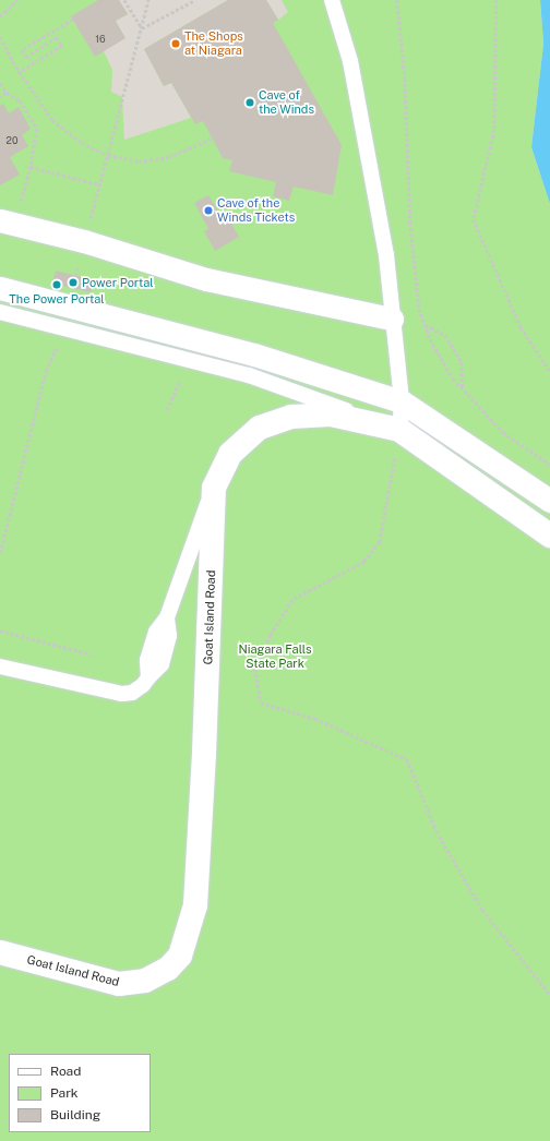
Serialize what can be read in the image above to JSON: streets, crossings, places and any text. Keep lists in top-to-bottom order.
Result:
{
  "streets": {
    "street": ["Goat Island Road"]
  },
  "parks": ["Niagara Falls State Park"],
  "places": [
    "The Shops at Niagara",
    "Cave of the Winds",
    "Cave of the Winds Tickets",
    "Power Portal",
    "The Power Portal"
  ],
  "house_numbers": ["16", "20"],
  "legend": ["Road", "Park", "Building"]
}
